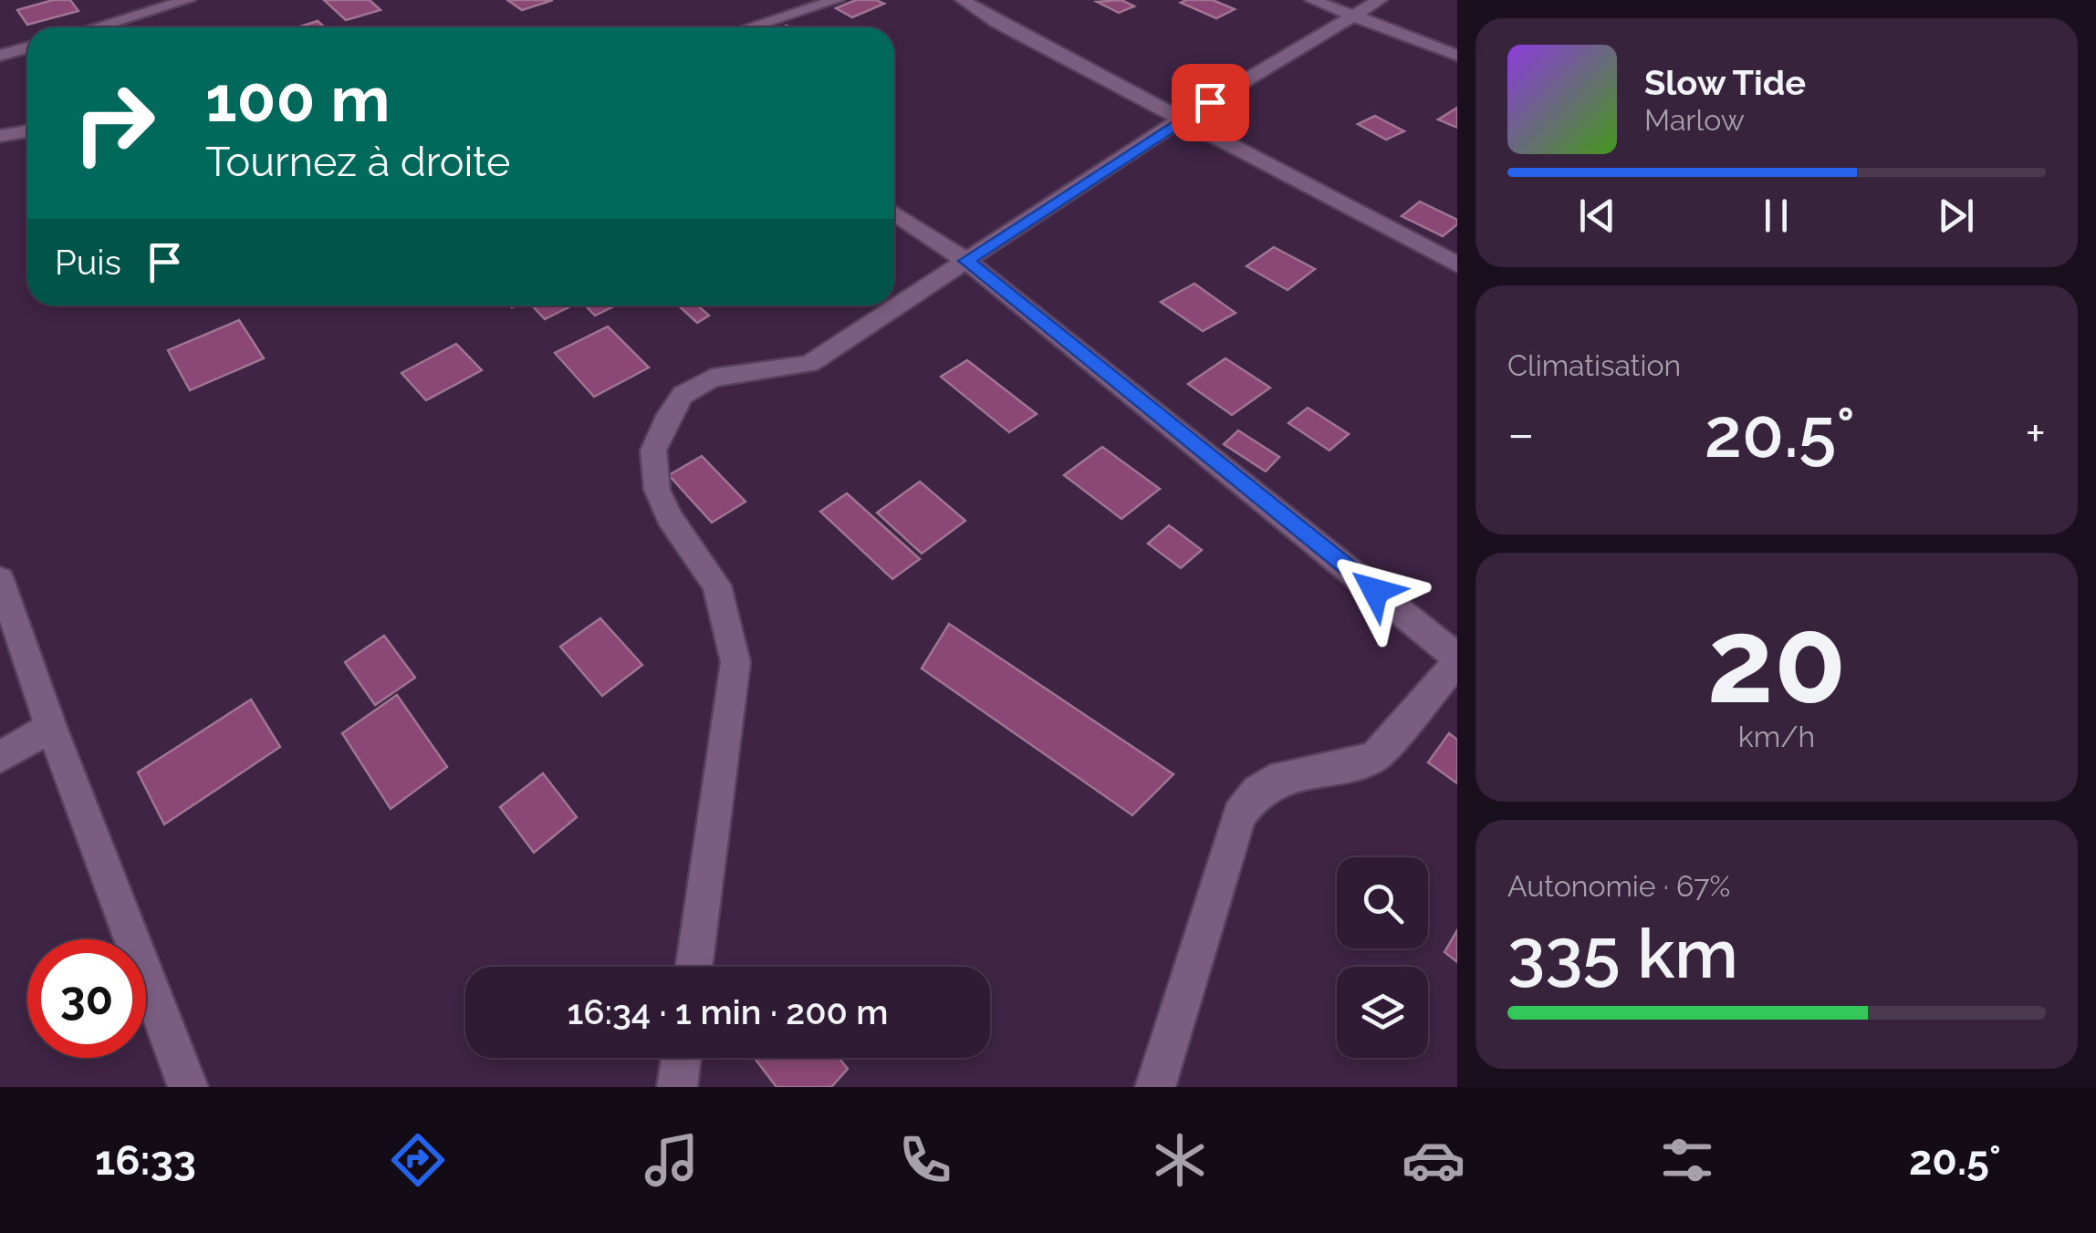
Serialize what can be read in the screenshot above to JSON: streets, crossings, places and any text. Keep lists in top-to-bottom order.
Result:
{
  "page": {
    "turn": ["100 m", "Tournez à droite"],
    "song": ["Slow Tide", "Marlow"],
    "then": "Puis",
    "tile": [
      "Climatisation",
      ["20", "km/h"],
      ["Autonomie · 67%", "335 km"]
    ],
    "heat": ["−", "20.5°", "+"],
    "limit": "30",
    "trip": "16:34 · 1 min · 200 m",
    "tabs": ["16:33", "20.5°"]
  }
}
